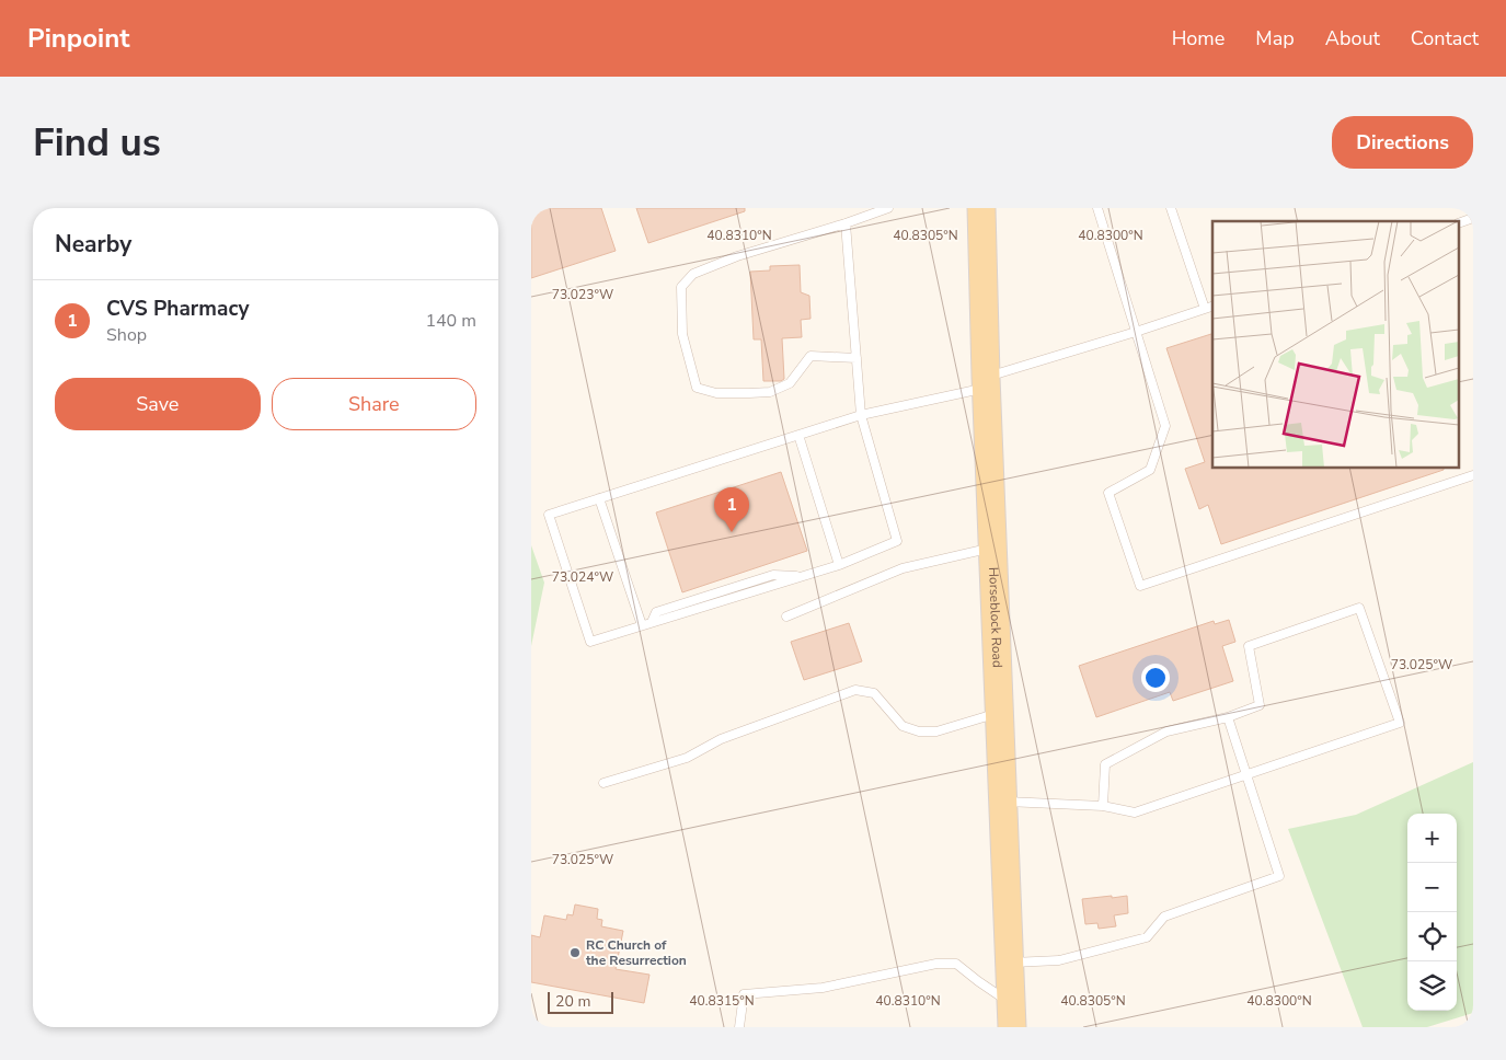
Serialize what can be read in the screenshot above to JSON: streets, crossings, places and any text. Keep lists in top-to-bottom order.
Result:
{
  "streets": {
    "main road": ["Horseblock Road"]
  },
  "places": ["RC Church of the Resurrection"],
  "scale_bar": "20 m",
  "page": {
    "header": "Pinpoint",
    "nav": [
      "Home",
      "Map",
      "About",
      "Contact"
    ],
    "buttons": [
      "Directions",
      ["Save", "Share"]
    ],
    "title": "Find us",
    "heading": "Nearby",
    "list": [
      {
        "mark": "1",
        "name": "CVS Pharmacy",
        "note": "Shop",
        "value": "140 m"
      }
    ],
    "pins": "1",
    "map_buttons": ["+", "−"],
    "scale": "20 m"
  },
  "coordinates": [
    "40.8310°N",
    "40.8305°N",
    "40.8300°N",
    "73.023°W",
    "73.024°W",
    "73.025°W",
    "40.8315°N"
  ]
}
